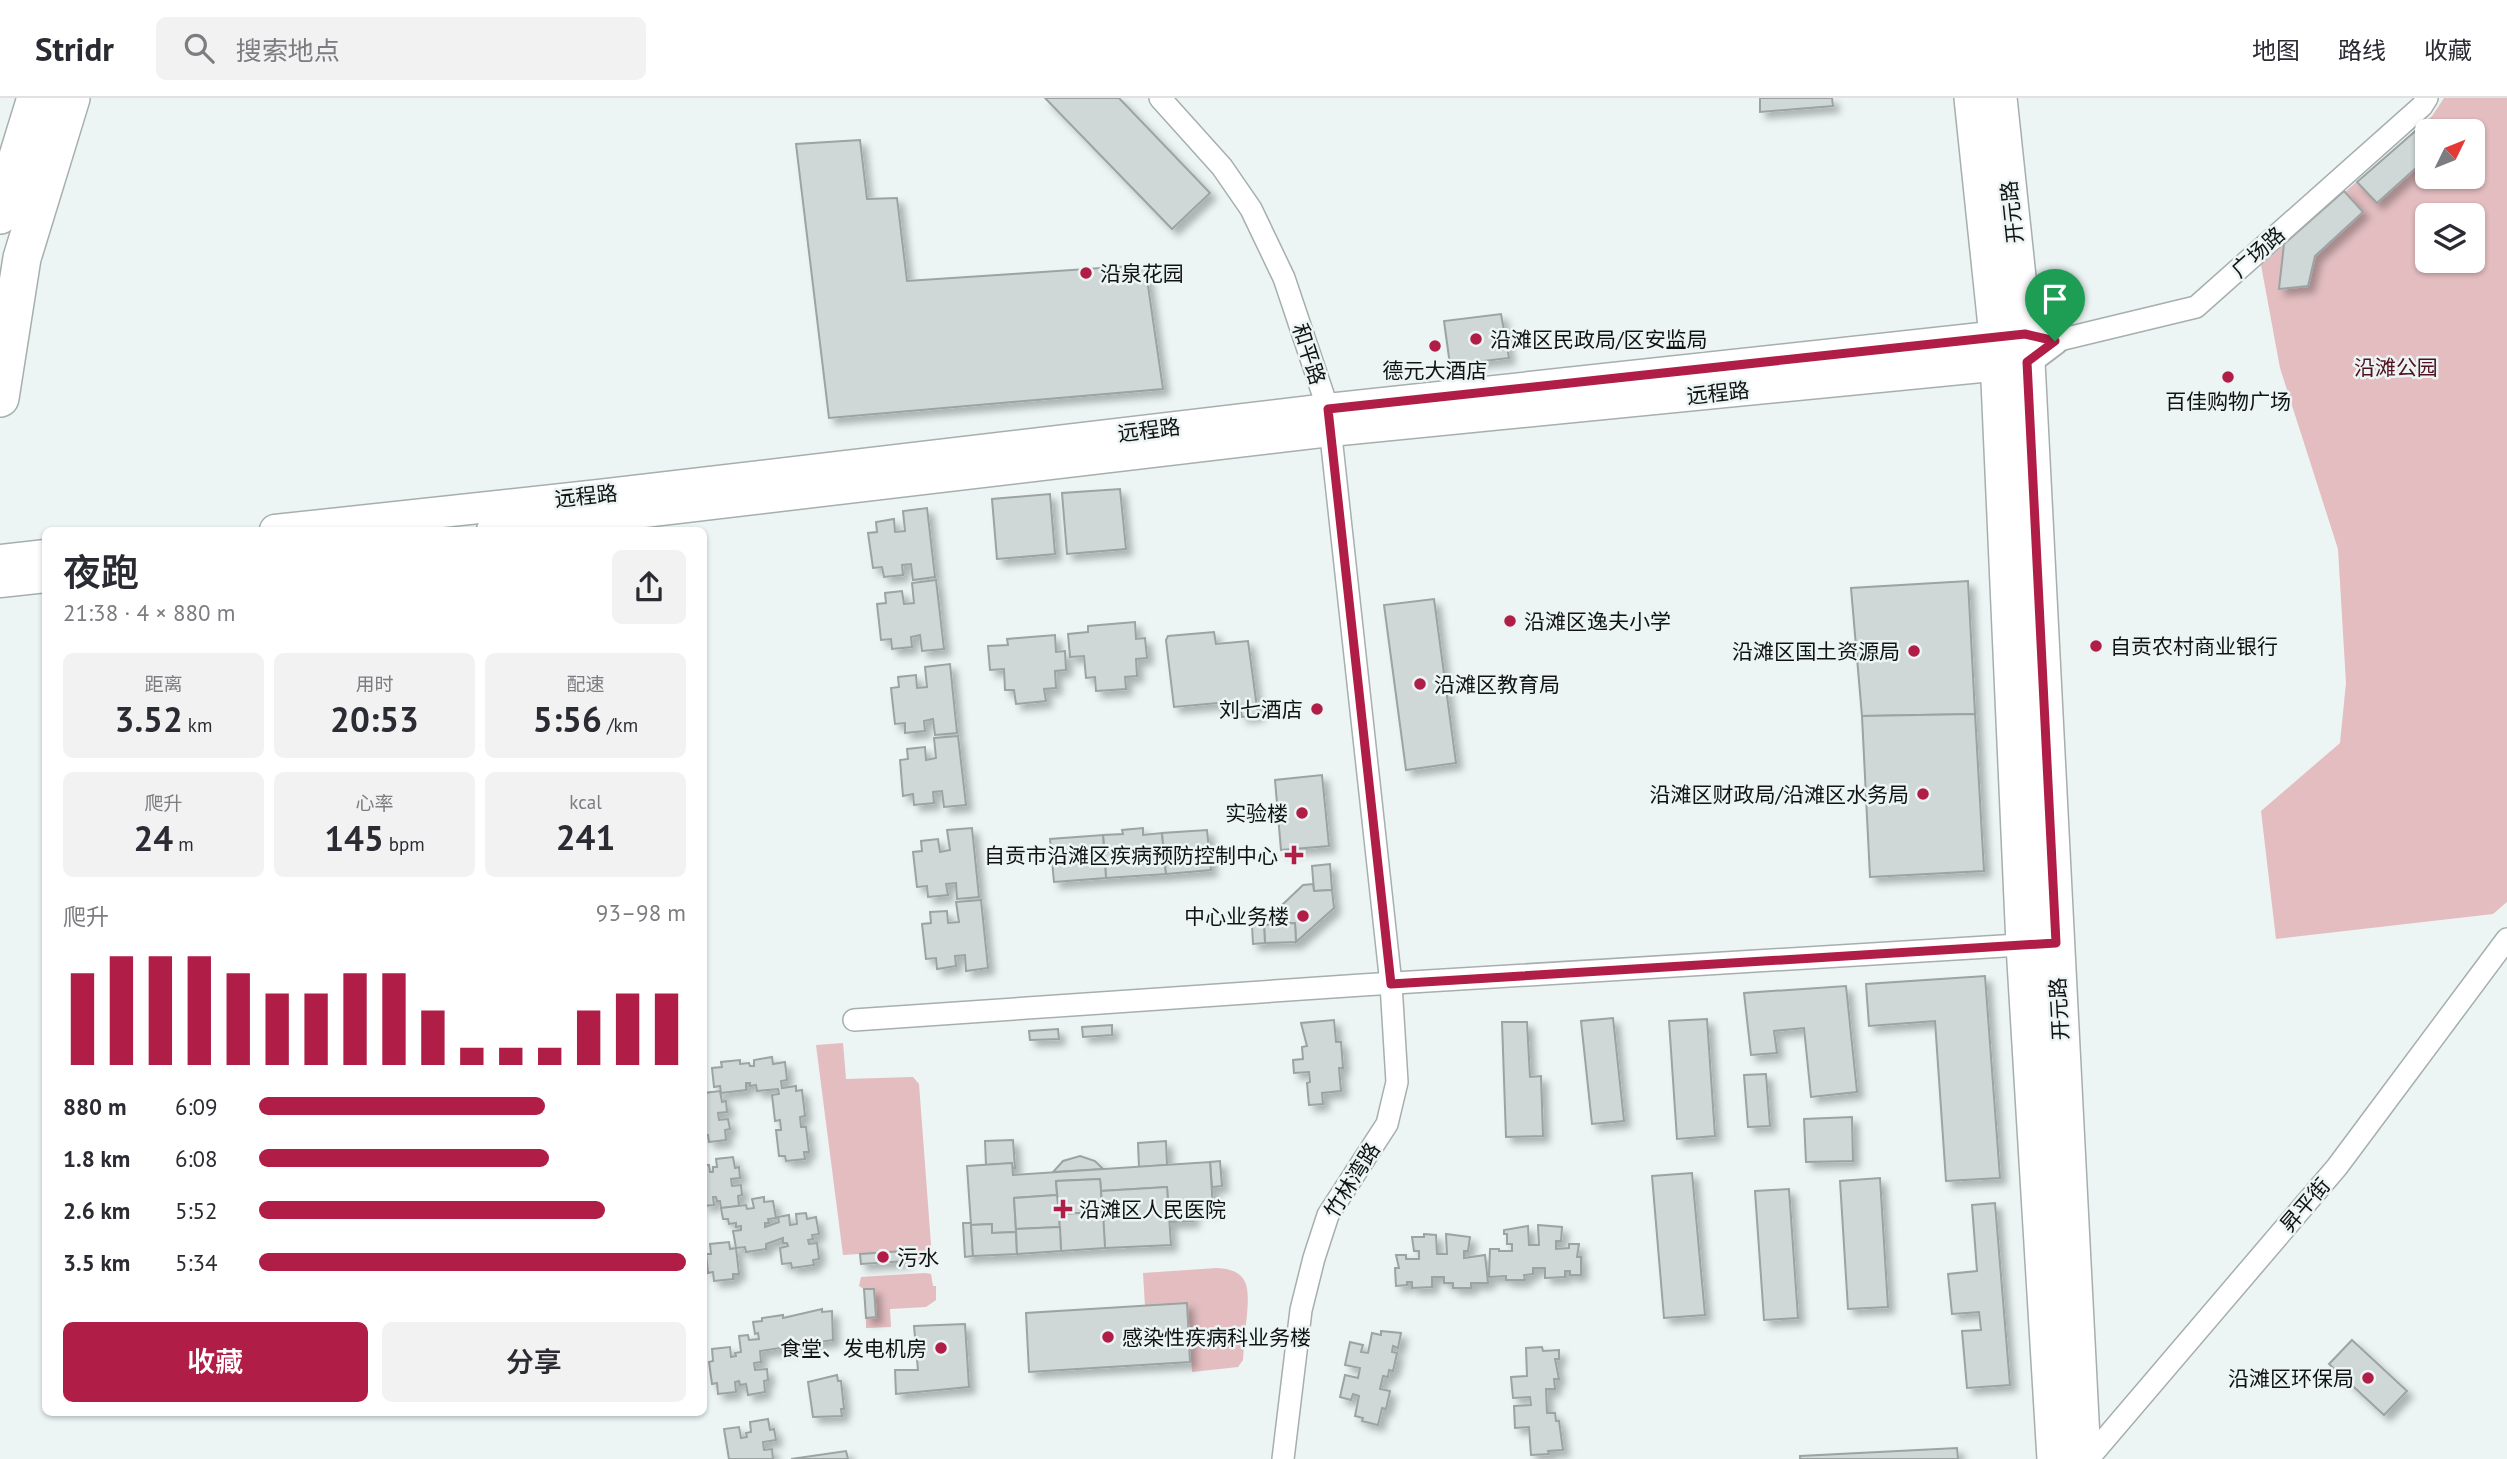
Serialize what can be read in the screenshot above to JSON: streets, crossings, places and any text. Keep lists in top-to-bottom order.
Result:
{
  "streets": {
    "main road": ["开元路", "远程路"],
    "street": [
      "广场路",
      "和平路",
      "竹林湾路",
      "昇平街"
    ]
  },
  "crossings": [
    ["开元路", "广场路"],
    ["开元路", "远程路"],
    ["开元路", "昇平街"],
    ["广场路", "远程路"],
    ["和平路", "远程路"],
    ["和平路", "竹林湾路"]
  ],
  "parks": ["沿滩公园"],
  "places": {
    "other": [
      "沿泉花园",
      "沿滩区民政局/区安监局",
      "德元大酒店",
      "百佳购物广场",
      "沿滩区逸夫小学",
      "自贡农村商业银行",
      "沿滩区国土资源局",
      "沿滩区教育局",
      "刘七酒店",
      "沿滩区财政局/沿滩区水务局",
      "实验楼",
      "中心业务楼",
      "污水",
      "感染性疾病科业务楼",
      "食堂、发电机房",
      "沿滩区环保局"
    ],
    "health": ["自贡市沿滩区疾病预防控制中心", "沿滩区人民医院"]
  },
  "north": "top right",
  "page": {
    "header": "Stridr",
    "search": "搜索地点",
    "nav": ["地图", "路线", "收藏"],
    "heading": ["夜跑", "21:38 · 4 × 880 m"],
    "stats": [
      ["距离", "3.52 km"],
      ["用时", "20:53"],
      ["配速", "5:56 /km"],
      ["爬升", "24 m"],
      ["心率", "145 bpm"],
      ["kcal", "241"]
    ],
    "chart": ["爬升", "93–98 m"],
    "list": [
      {
        "name": "880 m",
        "note": "6:09"
      },
      {
        "name": "1.8 km",
        "note": "6:08"
      },
      {
        "name": "2.6 km",
        "note": "5:52"
      },
      {
        "name": "3.5 km",
        "note": "5:34"
      }
    ],
    "buttons": ["收藏", "分享"]
  }
}
